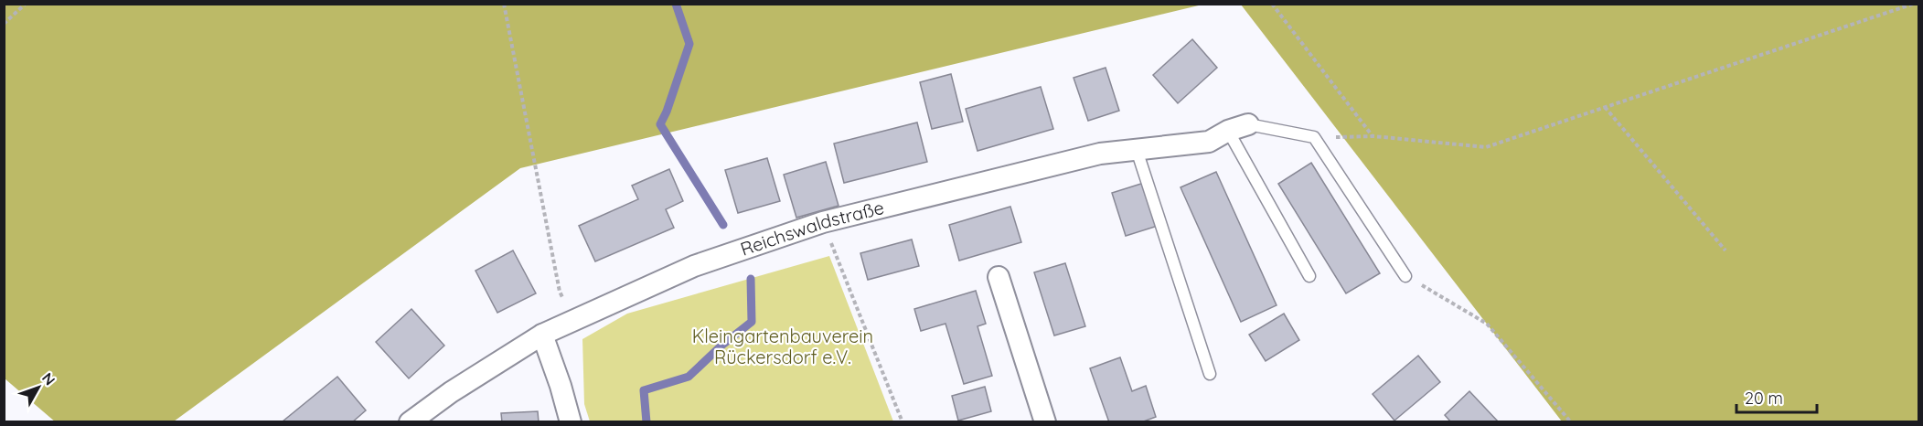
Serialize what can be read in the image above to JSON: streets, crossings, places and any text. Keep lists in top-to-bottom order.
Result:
{
  "streets": {
    "street": ["Reichswaldstraße"]
  },
  "parks": ["Kleingartenbauverein Rückersdorf e.V."],
  "scale_bar": "20 m",
  "north": "top right"
}
